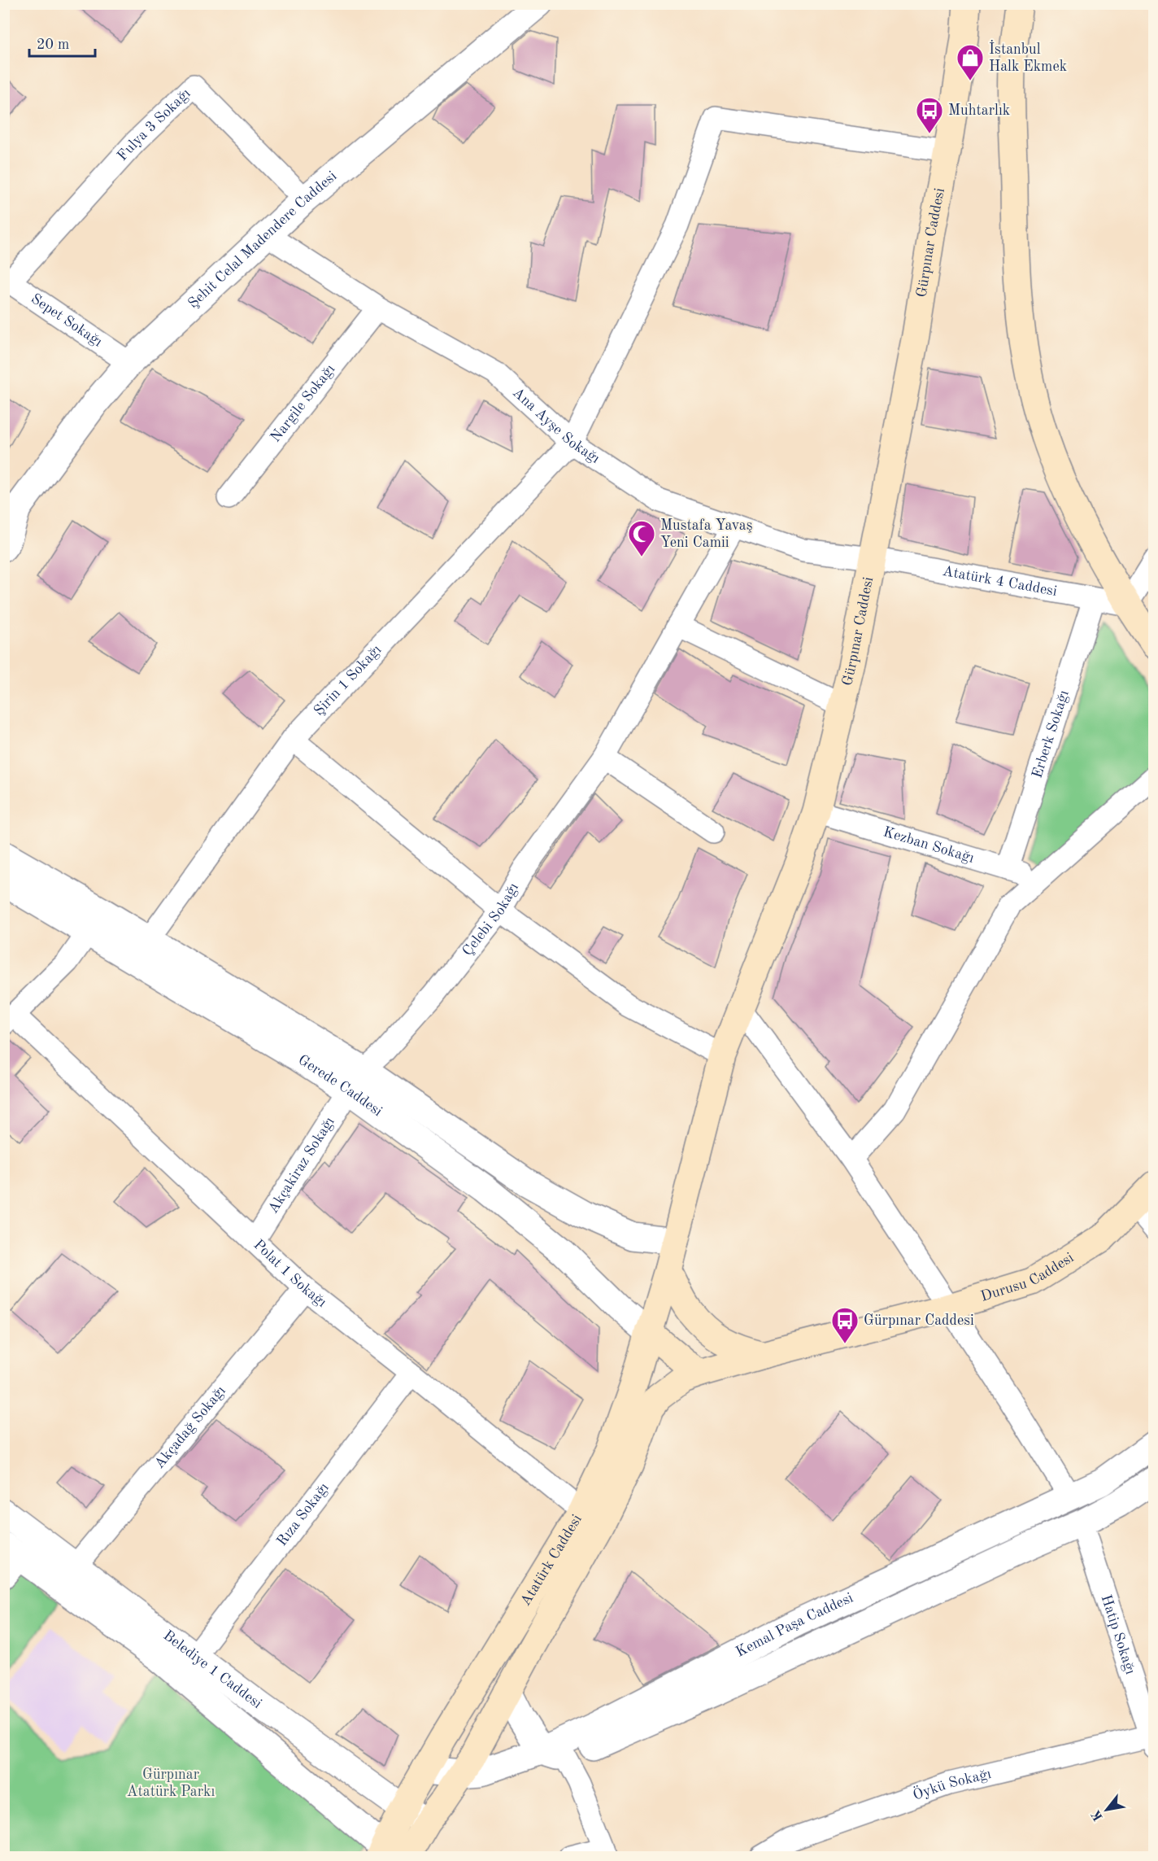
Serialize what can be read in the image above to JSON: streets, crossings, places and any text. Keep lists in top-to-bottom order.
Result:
{
  "streets": {
    "main road": ["Gürpınar Caddesi", "Durusu Caddesi", "Atatürk Caddesi"],
    "street": [
      "Fulya 3 Sokağı",
      "Şehit Celal Madendere Caddesi",
      "Sepet Sokağı",
      "Nargile Sokağı",
      "Ana Ayşe Sokağı",
      "Atatürk 4 Caddesi",
      "Şirin 1 Sokağı",
      "Erberk Sokağı",
      "Kezban Sokağı",
      "Çelebi Sokağı",
      "Gerede Caddesi",
      "Akçakiraz Sokağı",
      "Polat 1 Sokağı",
      "Akçadağ Sokağı",
      "Rıza Sokağı",
      "Kemal Paşa Caddesi",
      "Hatip Sokağı",
      "Belediye 1 Caddesi",
      "Öykü Sokağı"
    ]
  },
  "crossings": [
    ["Fulya 3 Sokağı", "Şehit Celal Madendere Caddesi"],
    ["Fulya 3 Sokağı", "Sepet Sokağı"],
    ["Şehit Celal Madendere Caddesi", "Sepet Sokağı"],
    ["Şehit Celal Madendere Caddesi", "Ana Ayşe Sokağı"],
    ["Gürpınar Caddesi", "Ana Ayşe Sokağı"],
    ["Gürpınar Caddesi", "Atatürk 4 Caddesi"],
    ["Gürpınar Caddesi", "Şirin 1 Sokağı"],
    ["Gürpınar Caddesi", "Kezban Sokağı"],
    ["Gürpınar Caddesi", "Gerede Caddesi"],
    ["Gürpınar Caddesi", "Atatürk Caddesi"],
    ["Nargile Sokağı", "Ana Ayşe Sokağı"],
    ["Ana Ayşe Sokağı", "Atatürk 4 Caddesi"],
    ["Ana Ayşe Sokağı", "Şirin 1 Sokağı"],
    ["Ana Ayşe Sokağı", "Çelebi Sokağı"],
    ["Atatürk 4 Caddesi", "Erberk Sokağı"],
    ["Şirin 1 Sokağı", "Gerede Caddesi"],
    ["Erberk Sokağı", "Kezban Sokağı"],
    ["Çelebi Sokağı", "Gerede Caddesi"],
    ["Çelebi Sokağı", "Akçakiraz Sokağı"],
    ["Gerede Caddesi", "Akçakiraz Sokağı"],
    ["Gerede Caddesi", "Atatürk Caddesi"],
    ["Akçakiraz Sokağı", "Polat 1 Sokağı"],
    ["Polat 1 Sokağı", "Akçadağ Sokağı"],
    ["Polat 1 Sokağı", "Rıza Sokağı"],
    ["Polat 1 Sokağı", "Atatürk Caddesi"],
    ["Durusu Caddesi", "Atatürk Caddesi"],
    ["Akçadağ Sokağı", "Belediye 1 Caddesi"],
    ["Rıza Sokağı", "Belediye 1 Caddesi"],
    ["Atatürk Caddesi", "Kemal Paşa Caddesi"],
    ["Atatürk Caddesi", "Belediye 1 Caddesi"],
    ["Kemal Paşa Caddesi", "Hatip Sokağı"],
    ["Hatip Sokağı", "Öykü Sokağı"]
  ],
  "parks": ["Gürpınar Atatürk Parkı"],
  "places": {
    "shop": ["İstanbul Halk Ekmek"],
    "bus stop": ["Muhtarlık", "Gürpınar Caddesi"],
    "mosque": ["Mustafa Yavaş Yeni Camii"]
  },
  "scale_bar": "20 m",
  "north": "bottom left"
}
